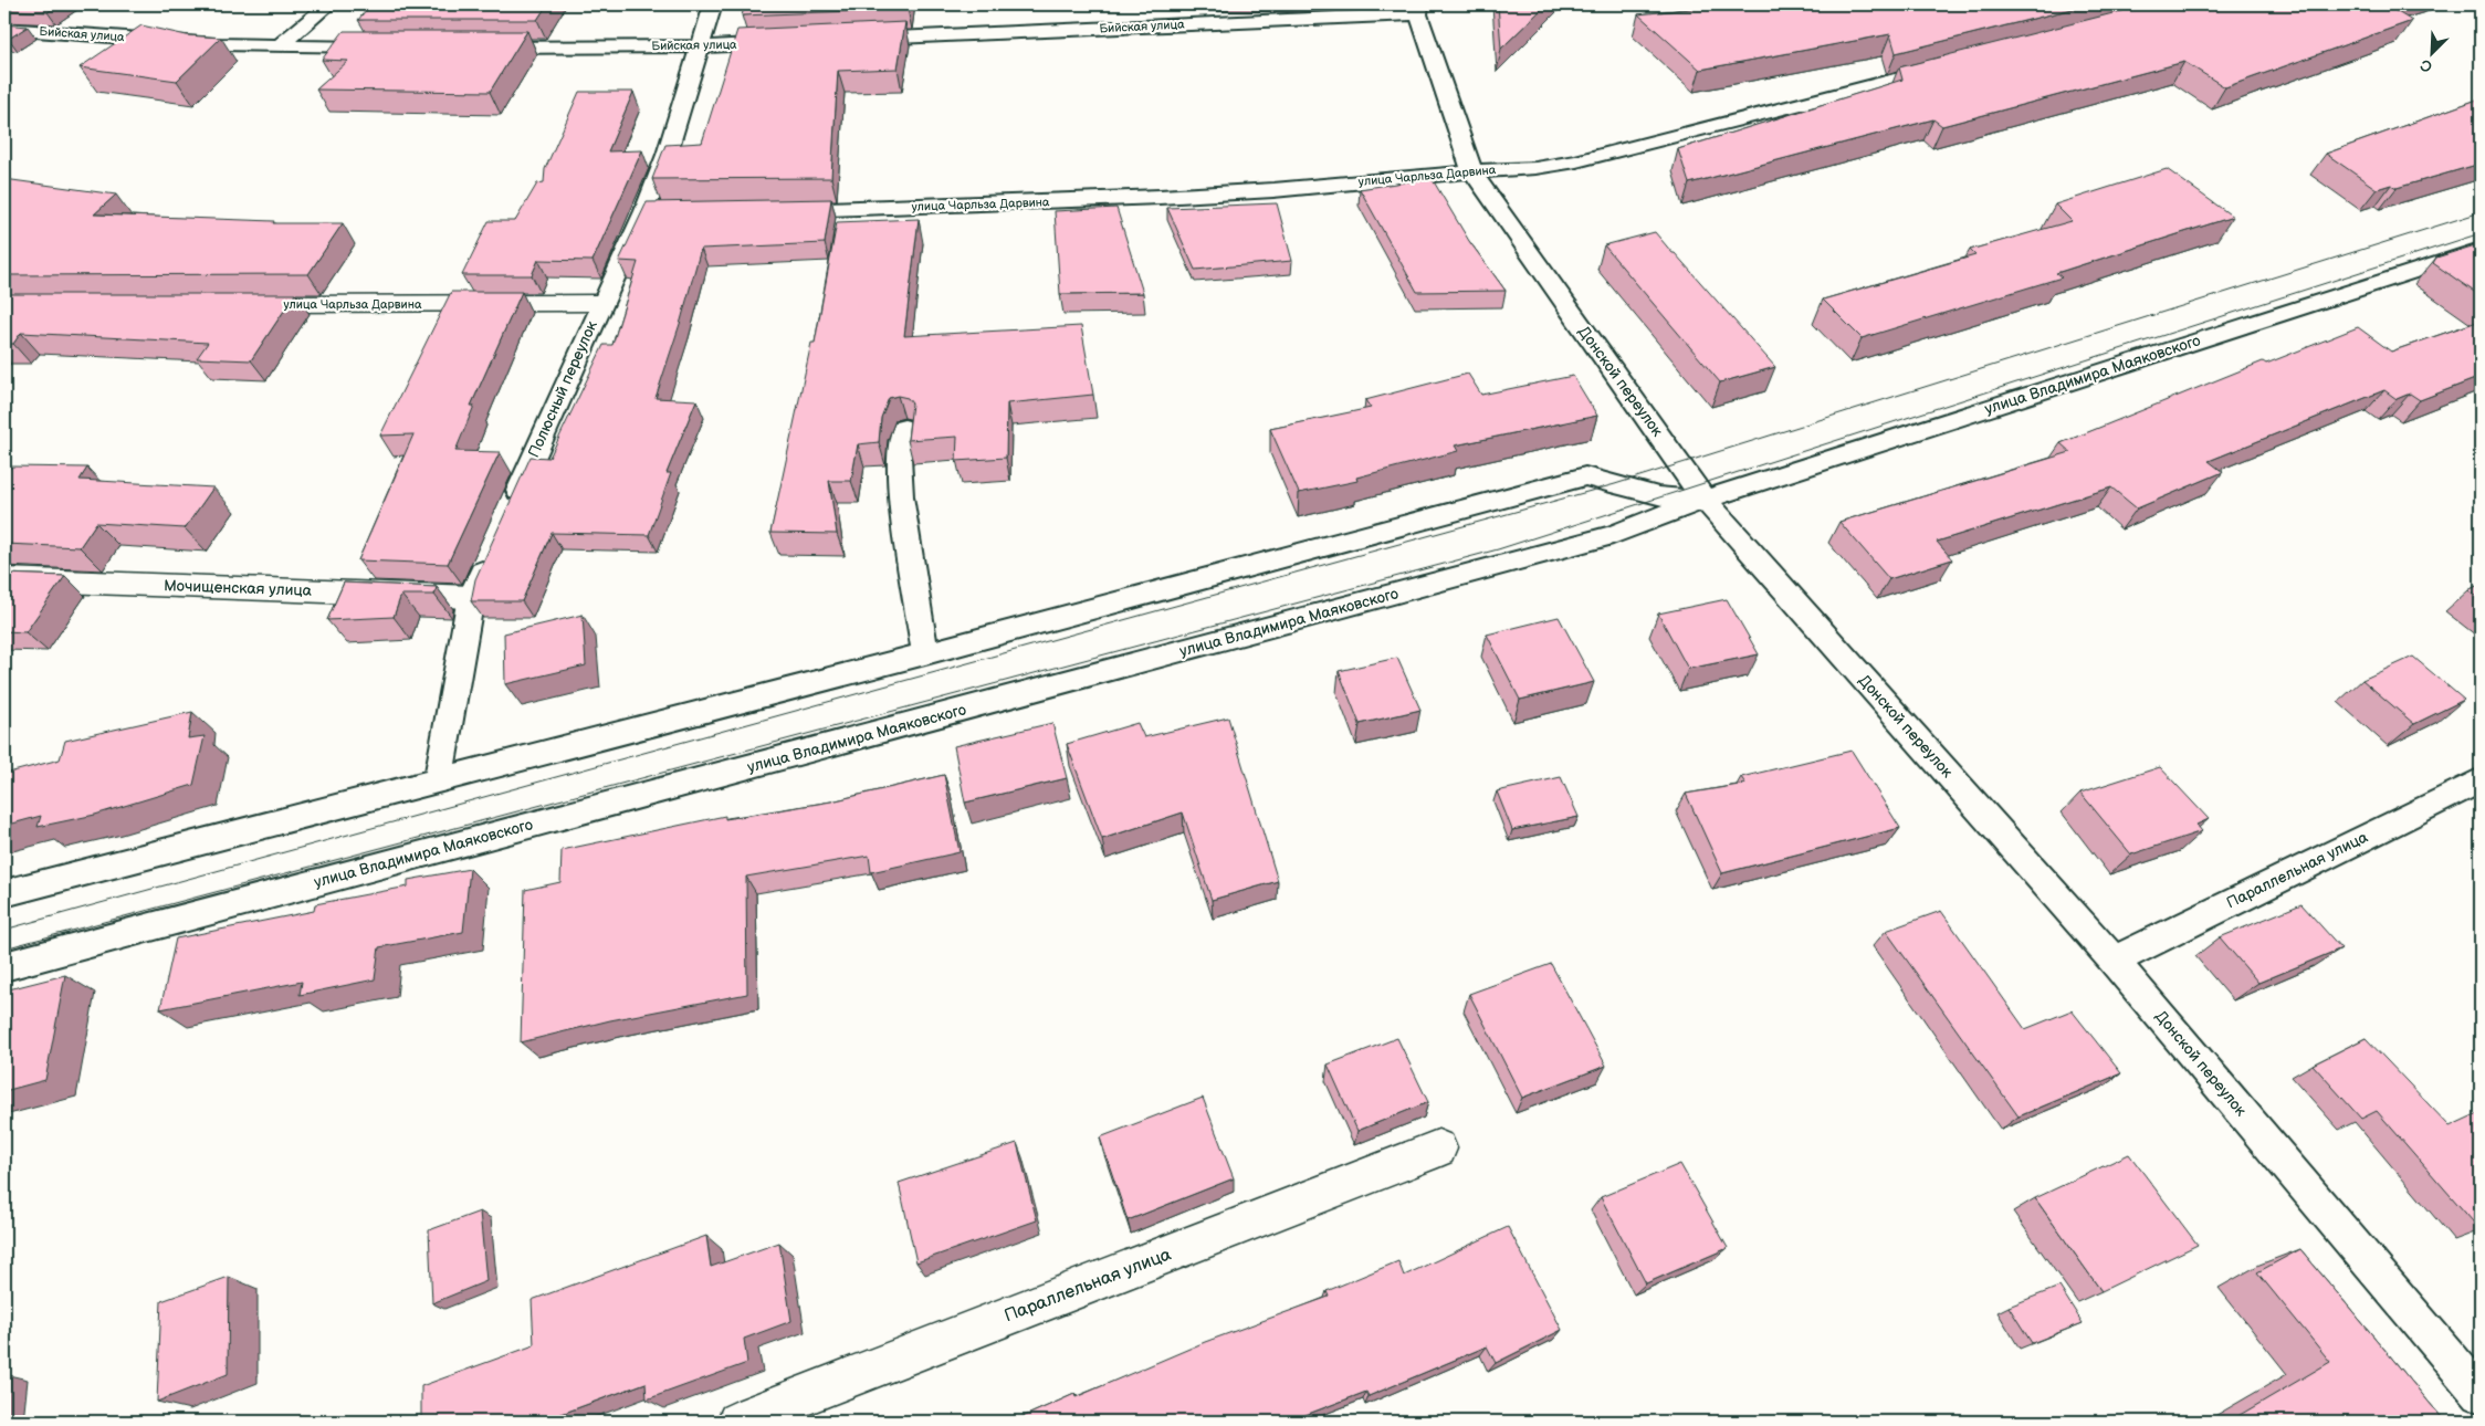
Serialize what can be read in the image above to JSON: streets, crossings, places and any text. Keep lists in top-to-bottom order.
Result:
{
  "streets": {
    "street": ["улица Чарльза Дарвина", "Мочищенская улица", "Параллельная улица"],
    "lane": [
      "Бийская улица",
      "улица Владимира Маяковского",
      "Донской переулок",
      "Полюсный переулок"
    ]
  },
  "crossings": [
    ["Бийская улица", "Донской переулок"],
    ["Бийская улица", "Полюсный переулок"],
    ["улица Чарльза Дарвина", "Донской переулок"],
    ["улица Чарльза Дарвина", "Полюсный переулок"],
    ["улица Владимира Маяковского", "Донской переулок"],
    ["Донской переулок", "Параллельная улица"]
  ],
  "north": "bottom left"
}
